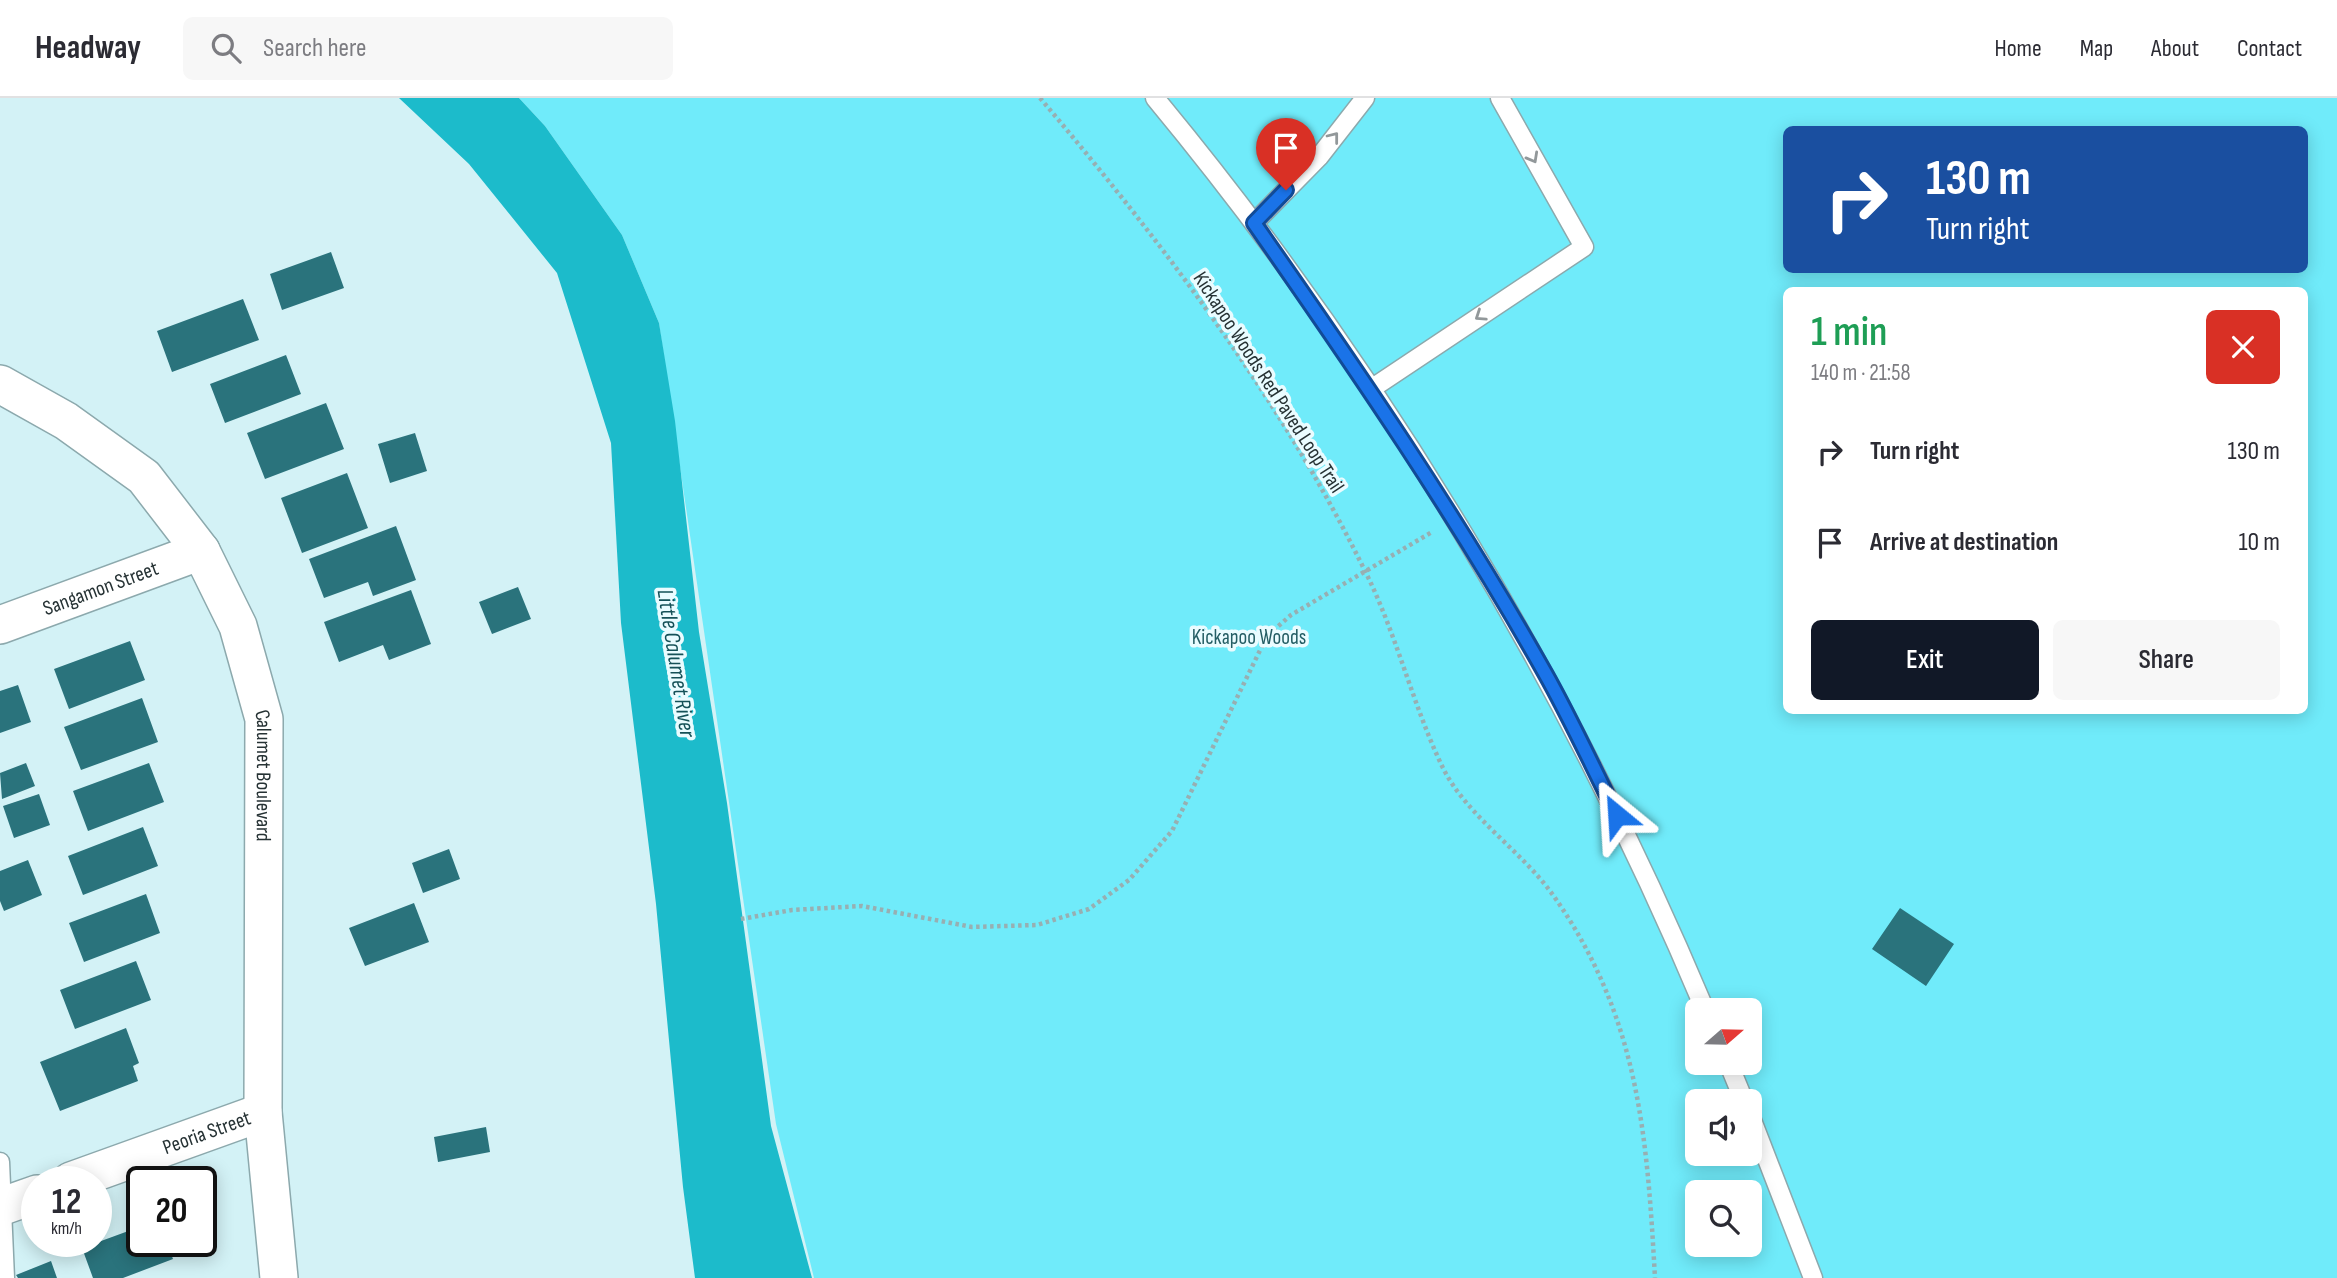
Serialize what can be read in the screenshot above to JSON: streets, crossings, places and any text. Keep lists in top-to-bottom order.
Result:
{
  "streets": {
    "street": ["Sangamon Street", "Calumet Boulevard", "Peoria Street"],
    "path": ["Kickapoo Woods Red Paved Loop Trail"]
  },
  "crossings": [
    ["Sangamon Street", "Calumet Boulevard"],
    ["Calumet Boulevard", "Peoria Street"]
  ],
  "water": ["Little Calumet River"],
  "parks": ["Kickapoo Woods"],
  "north": "right",
  "page": {
    "header": "Headway",
    "search": "Search here",
    "nav": [
      "Home",
      "Map",
      "About",
      "Contact"
    ],
    "turn": ["130 m", "Turn right"],
    "heading": ["1 min", "140 m · 21:58"],
    "list": [
      {
        "name": "Turn right",
        "value": "130 m"
      },
      {
        "name": "Arrive at destination",
        "value": "10 m"
      }
    ],
    "buttons": ["Exit", "Share"],
    "speed": "12 km/h",
    "limit": "20"
  }
}
